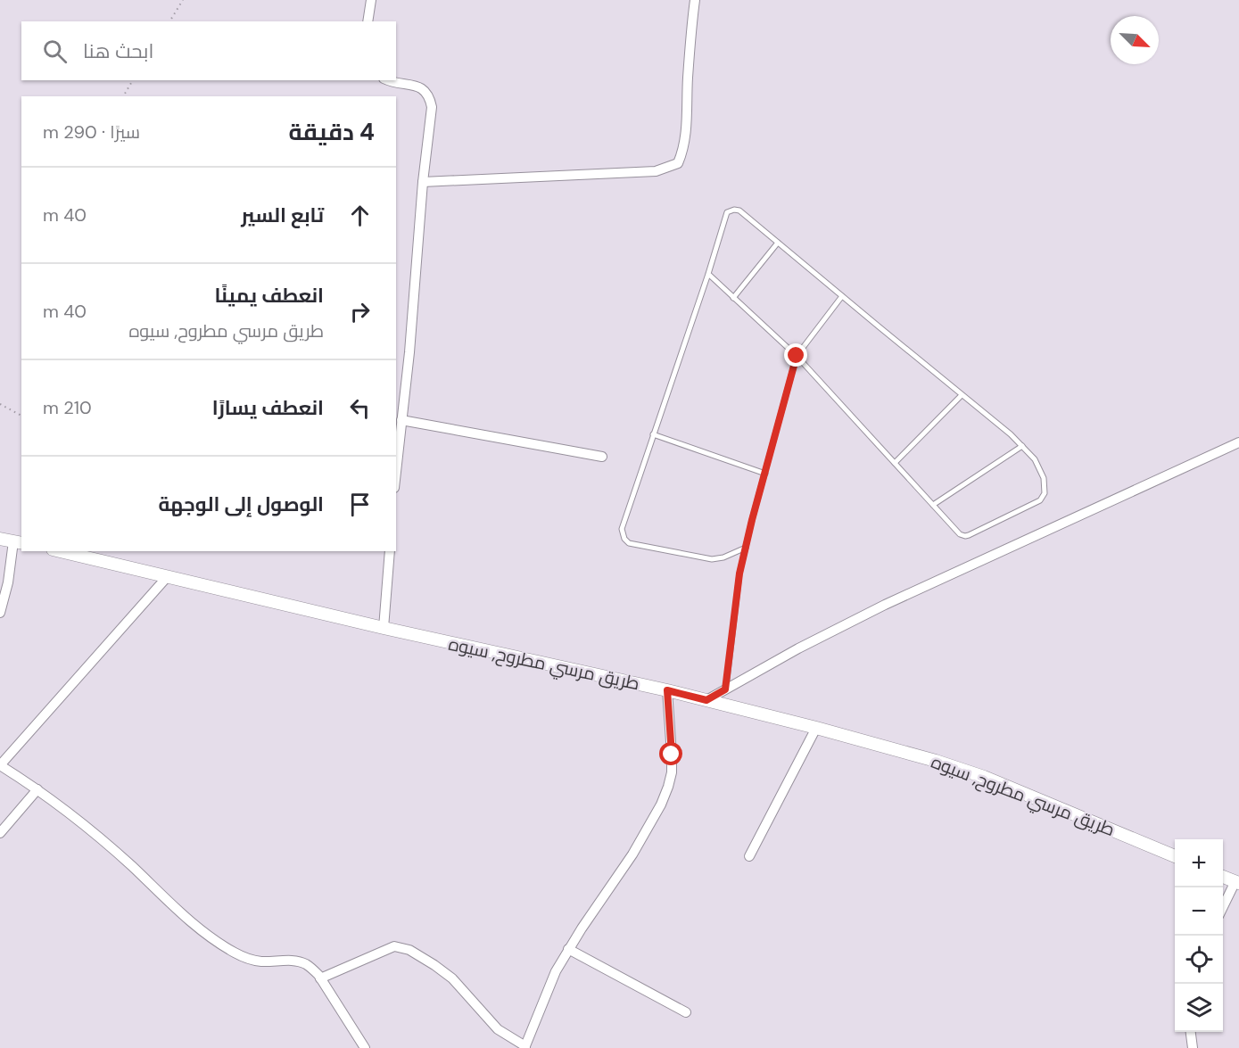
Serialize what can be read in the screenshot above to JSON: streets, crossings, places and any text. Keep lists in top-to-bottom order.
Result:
{
  "streets": {
    "street": ["طريق مرسي مطروح, سيوه"]
  },
  "north": "bottom right",
  "page": {
    "search": "ابحث هنا",
    "heading": ["4 دقيقة", "سيرًا · 290 m"],
    "list": [
      ["تابع السير", "40 m"],
      ["انعطف يمينًا", "طريق مرسي مطروح, سيوه", "40 m"],
      ["انعطف يسارًا", "210 m"],
      "الوصول إلى الوجهة"
    ],
    "map_buttons": ["+", "−"]
  }
}
